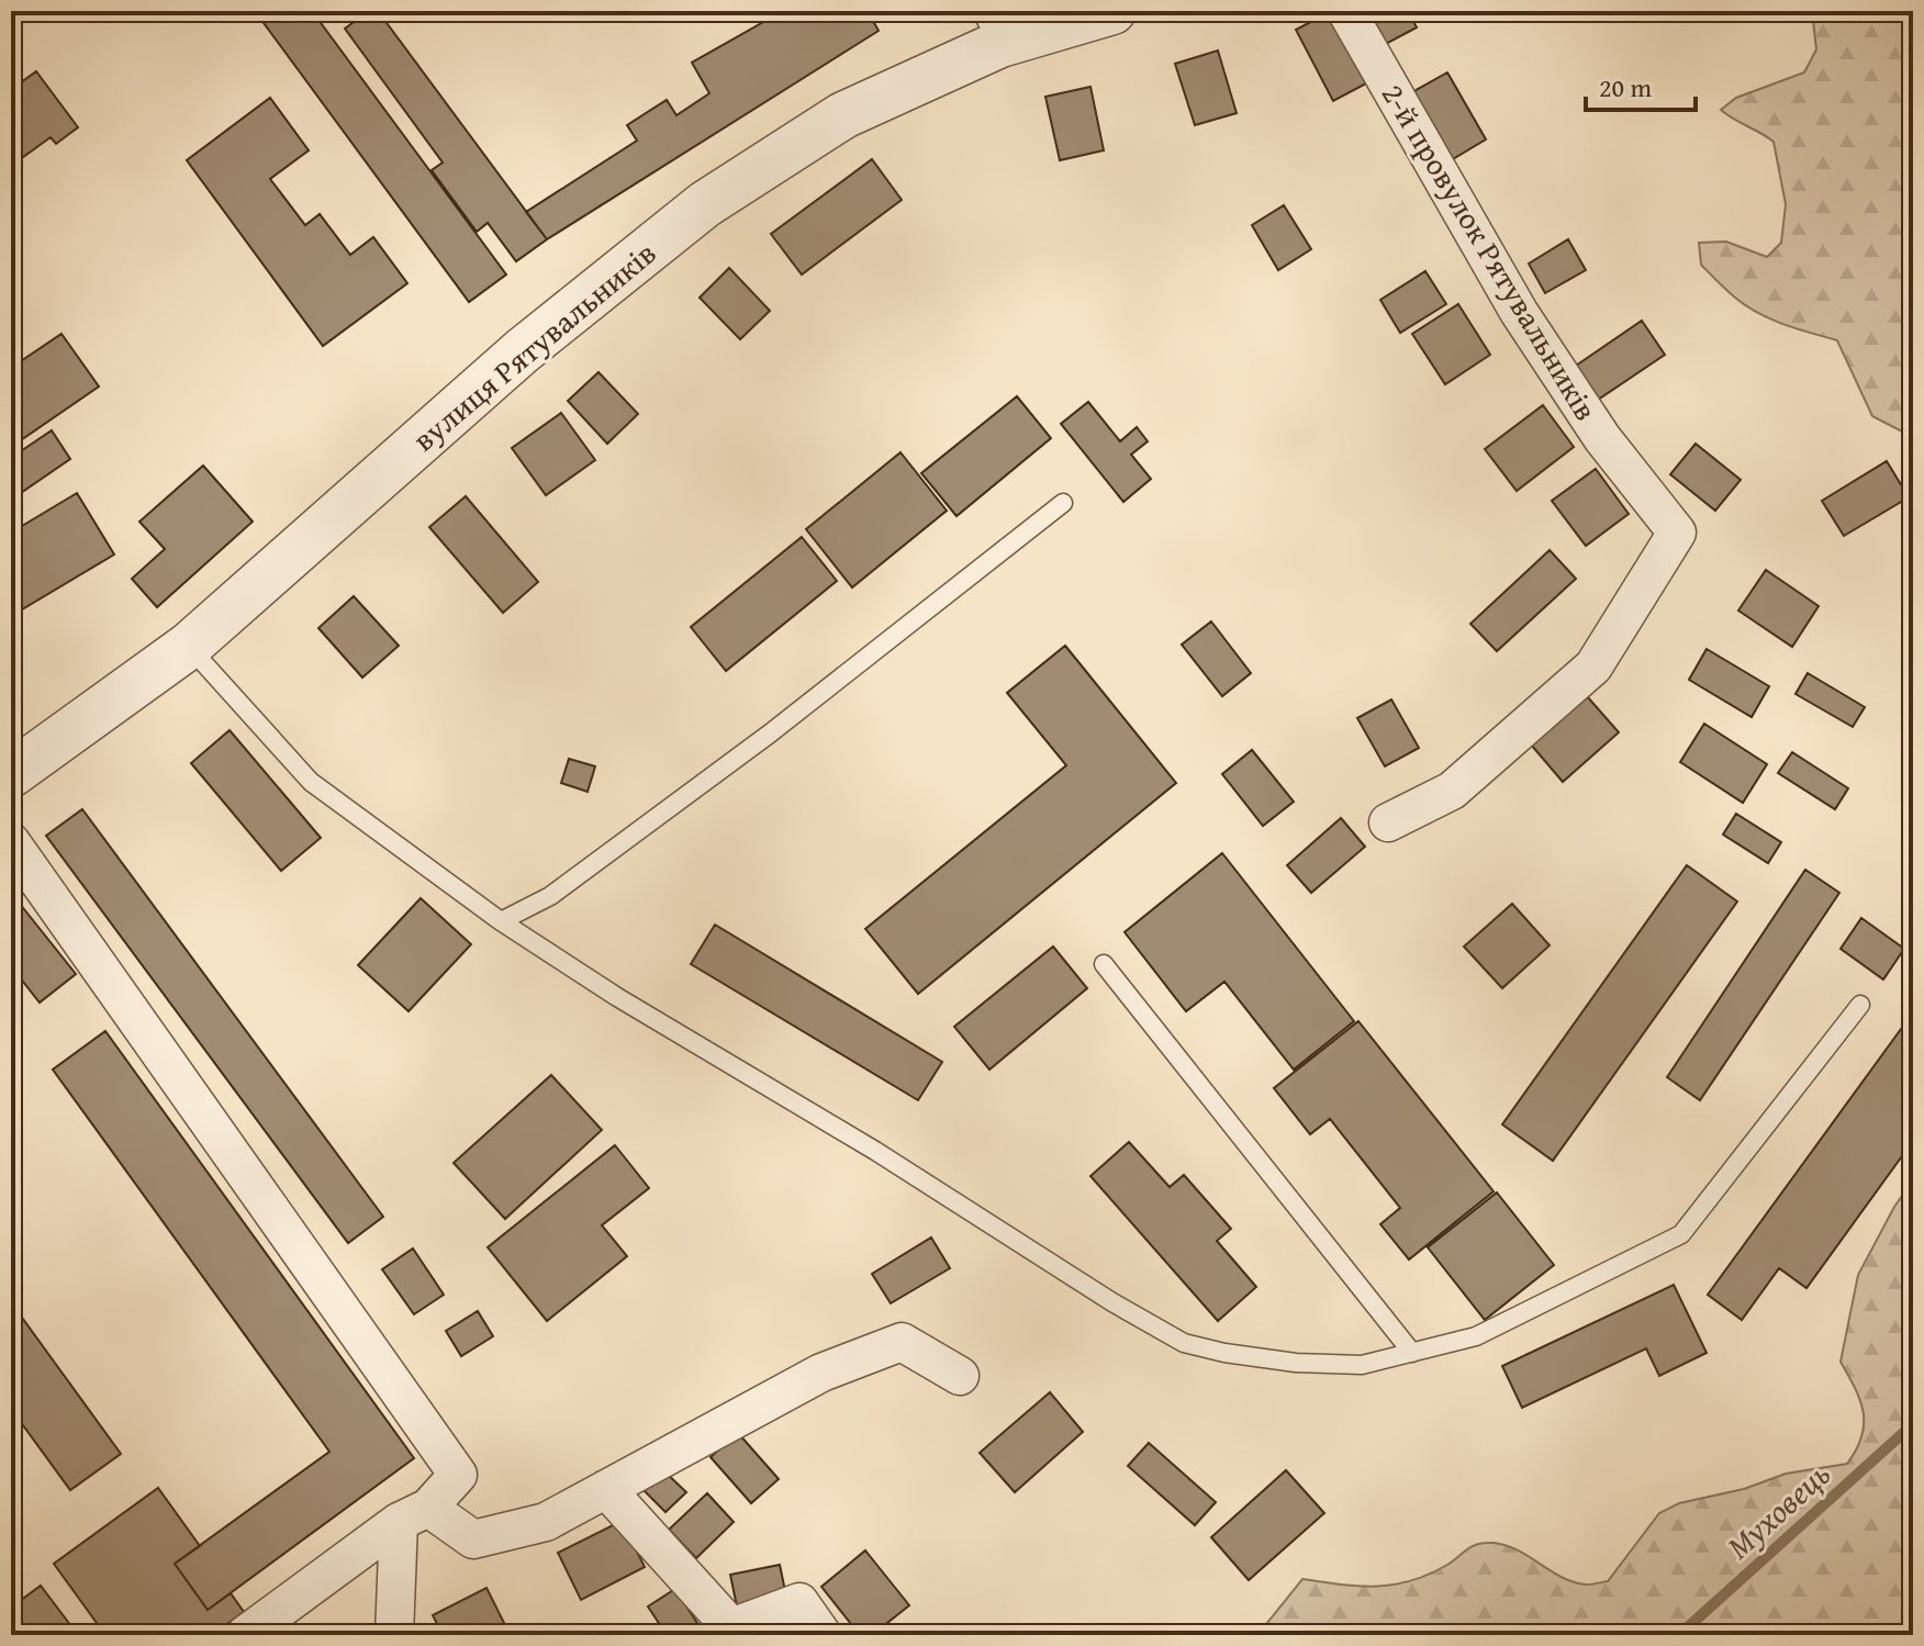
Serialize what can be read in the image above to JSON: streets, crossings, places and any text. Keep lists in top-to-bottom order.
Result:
{
  "streets": {
    "street": ["2-й провулок Рятувальників", "вулиця Рятувальників"]
  },
  "water": ["Муховець"],
  "scale_bar": "20 m"
}
